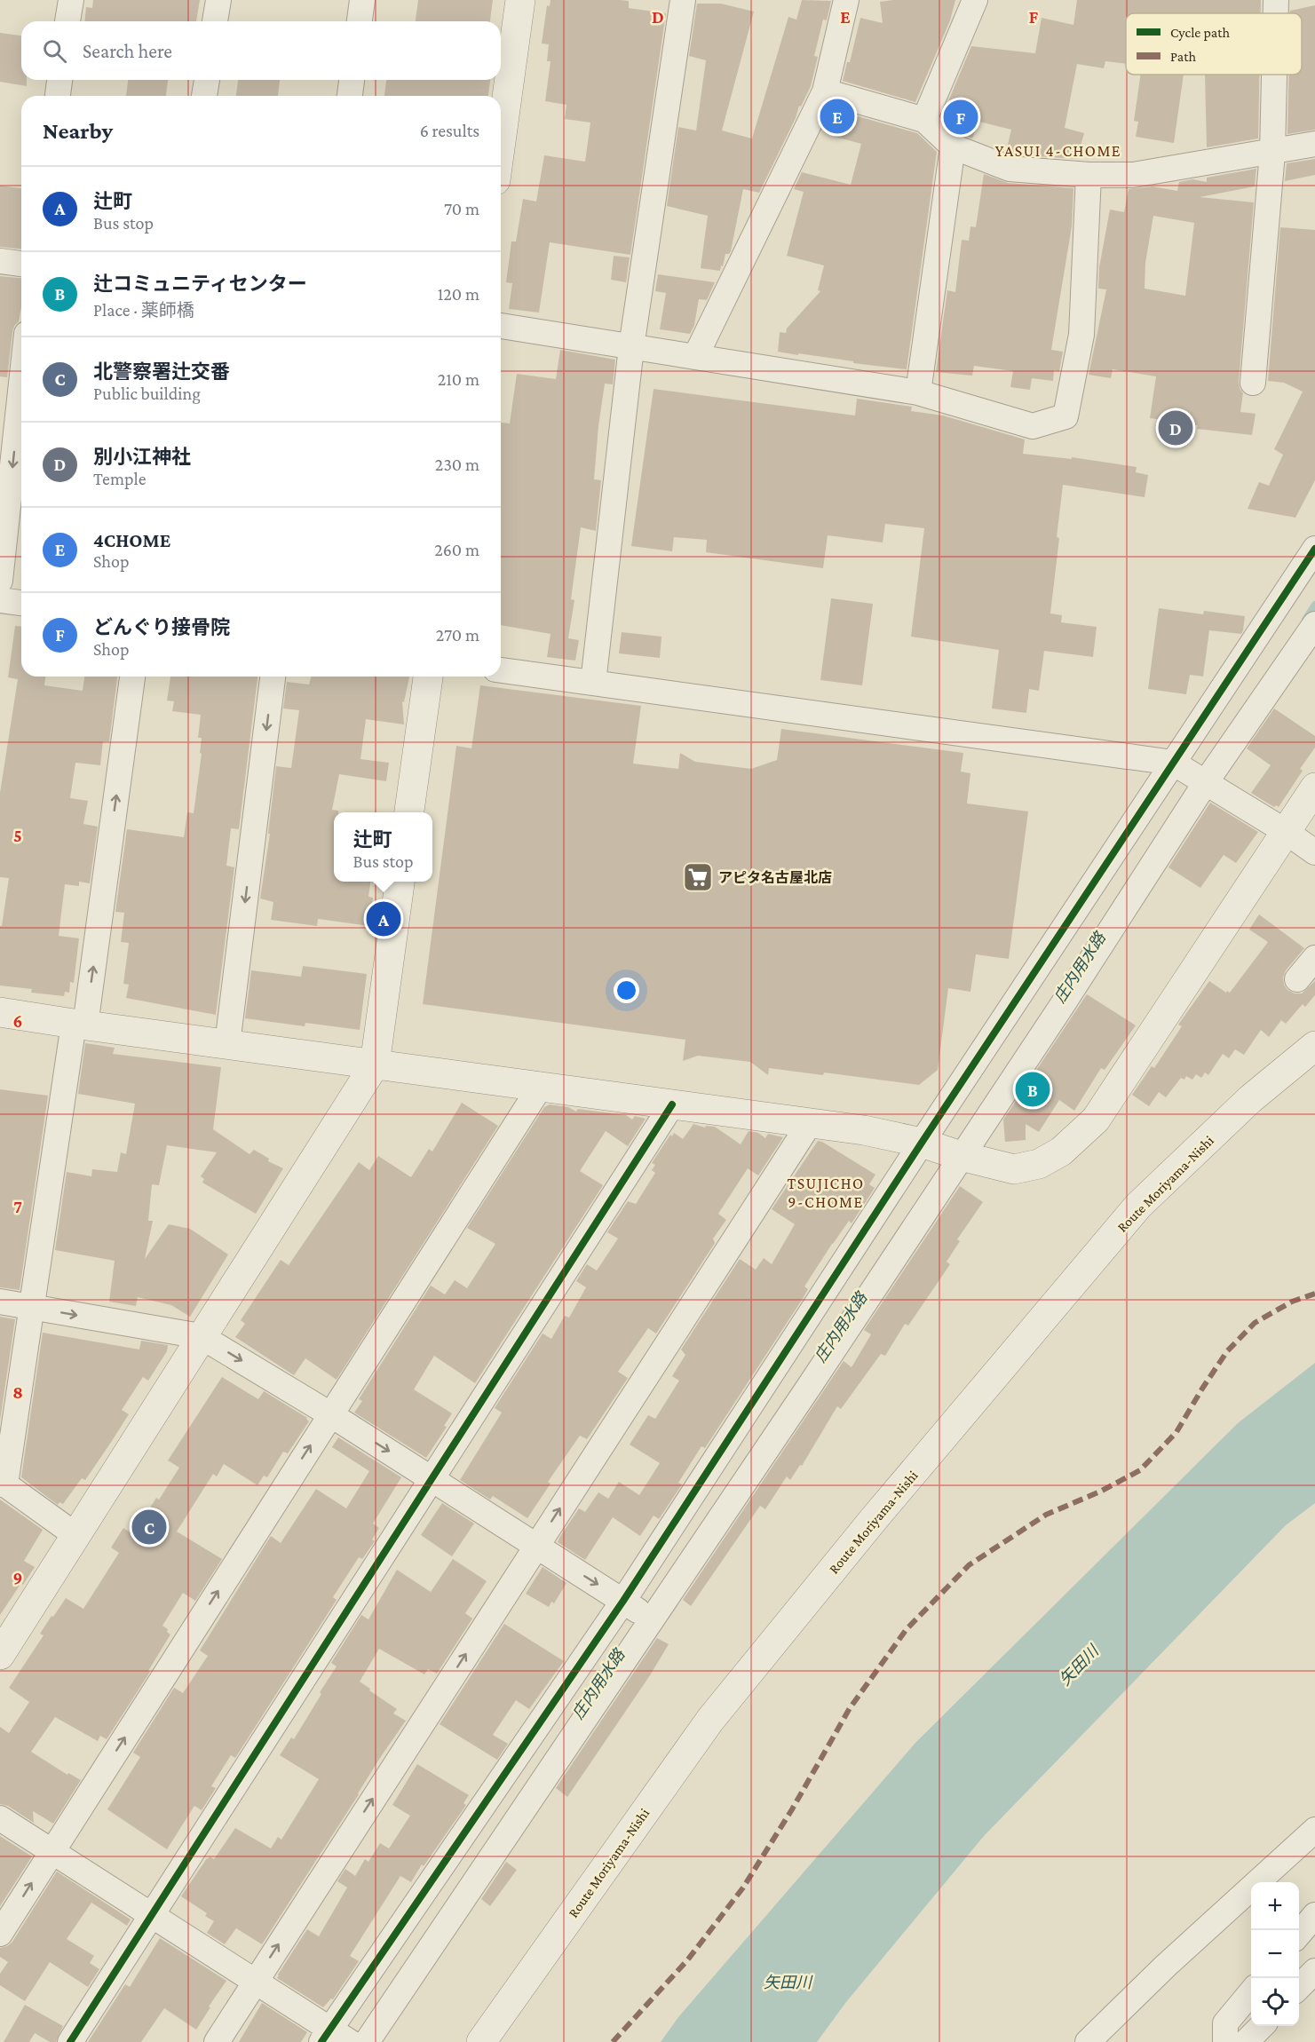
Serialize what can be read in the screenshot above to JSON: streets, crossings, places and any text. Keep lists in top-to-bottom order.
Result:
{
  "streets": {
    "street": ["Route Moriyama-Nishi"]
  },
  "districts": ["YASUI 4-CHOME", "TSUJICHO 9-CHOME"],
  "water": ["庄内用水路", "矢田川"],
  "places": {
    "supermarket": ["アピタ名古屋北店"]
  },
  "legend": ["Cycle path", "Path"],
  "page": {
    "search": "Search here",
    "heading": ["Nearby", "6 results"],
    "pins": [
      "E",
      "F",
      "D",
      "A",
      "B",
      "C"
    ],
    "list": [
      {
        "mark": "A",
        "name": "辻町",
        "note": "Bus stop",
        "value": "70 m"
      },
      {
        "mark": "B",
        "name": "辻コミュニティセンター",
        "note": "Place · 薬師橋",
        "value": "120 m"
      },
      {
        "mark": "C",
        "name": "北警察署辻交番",
        "note": "Public building",
        "value": "210 m"
      },
      {
        "mark": "D",
        "name": "別小江神社",
        "note": "Temple",
        "value": "230 m"
      },
      {
        "mark": "E",
        "name": "4CHOME",
        "note": "Shop",
        "value": "260 m"
      },
      {
        "mark": "F",
        "name": "どんぐり接骨院",
        "note": "Shop",
        "value": "270 m"
      }
    ],
    "popup": ["辻町", "Bus stop"],
    "map_buttons": ["+", "−"]
  },
  "grid": {
    "columns": ["D", "E", "F"],
    "rows": [
      "5",
      "6",
      "7",
      "8",
      "9"
    ]
  }
}
